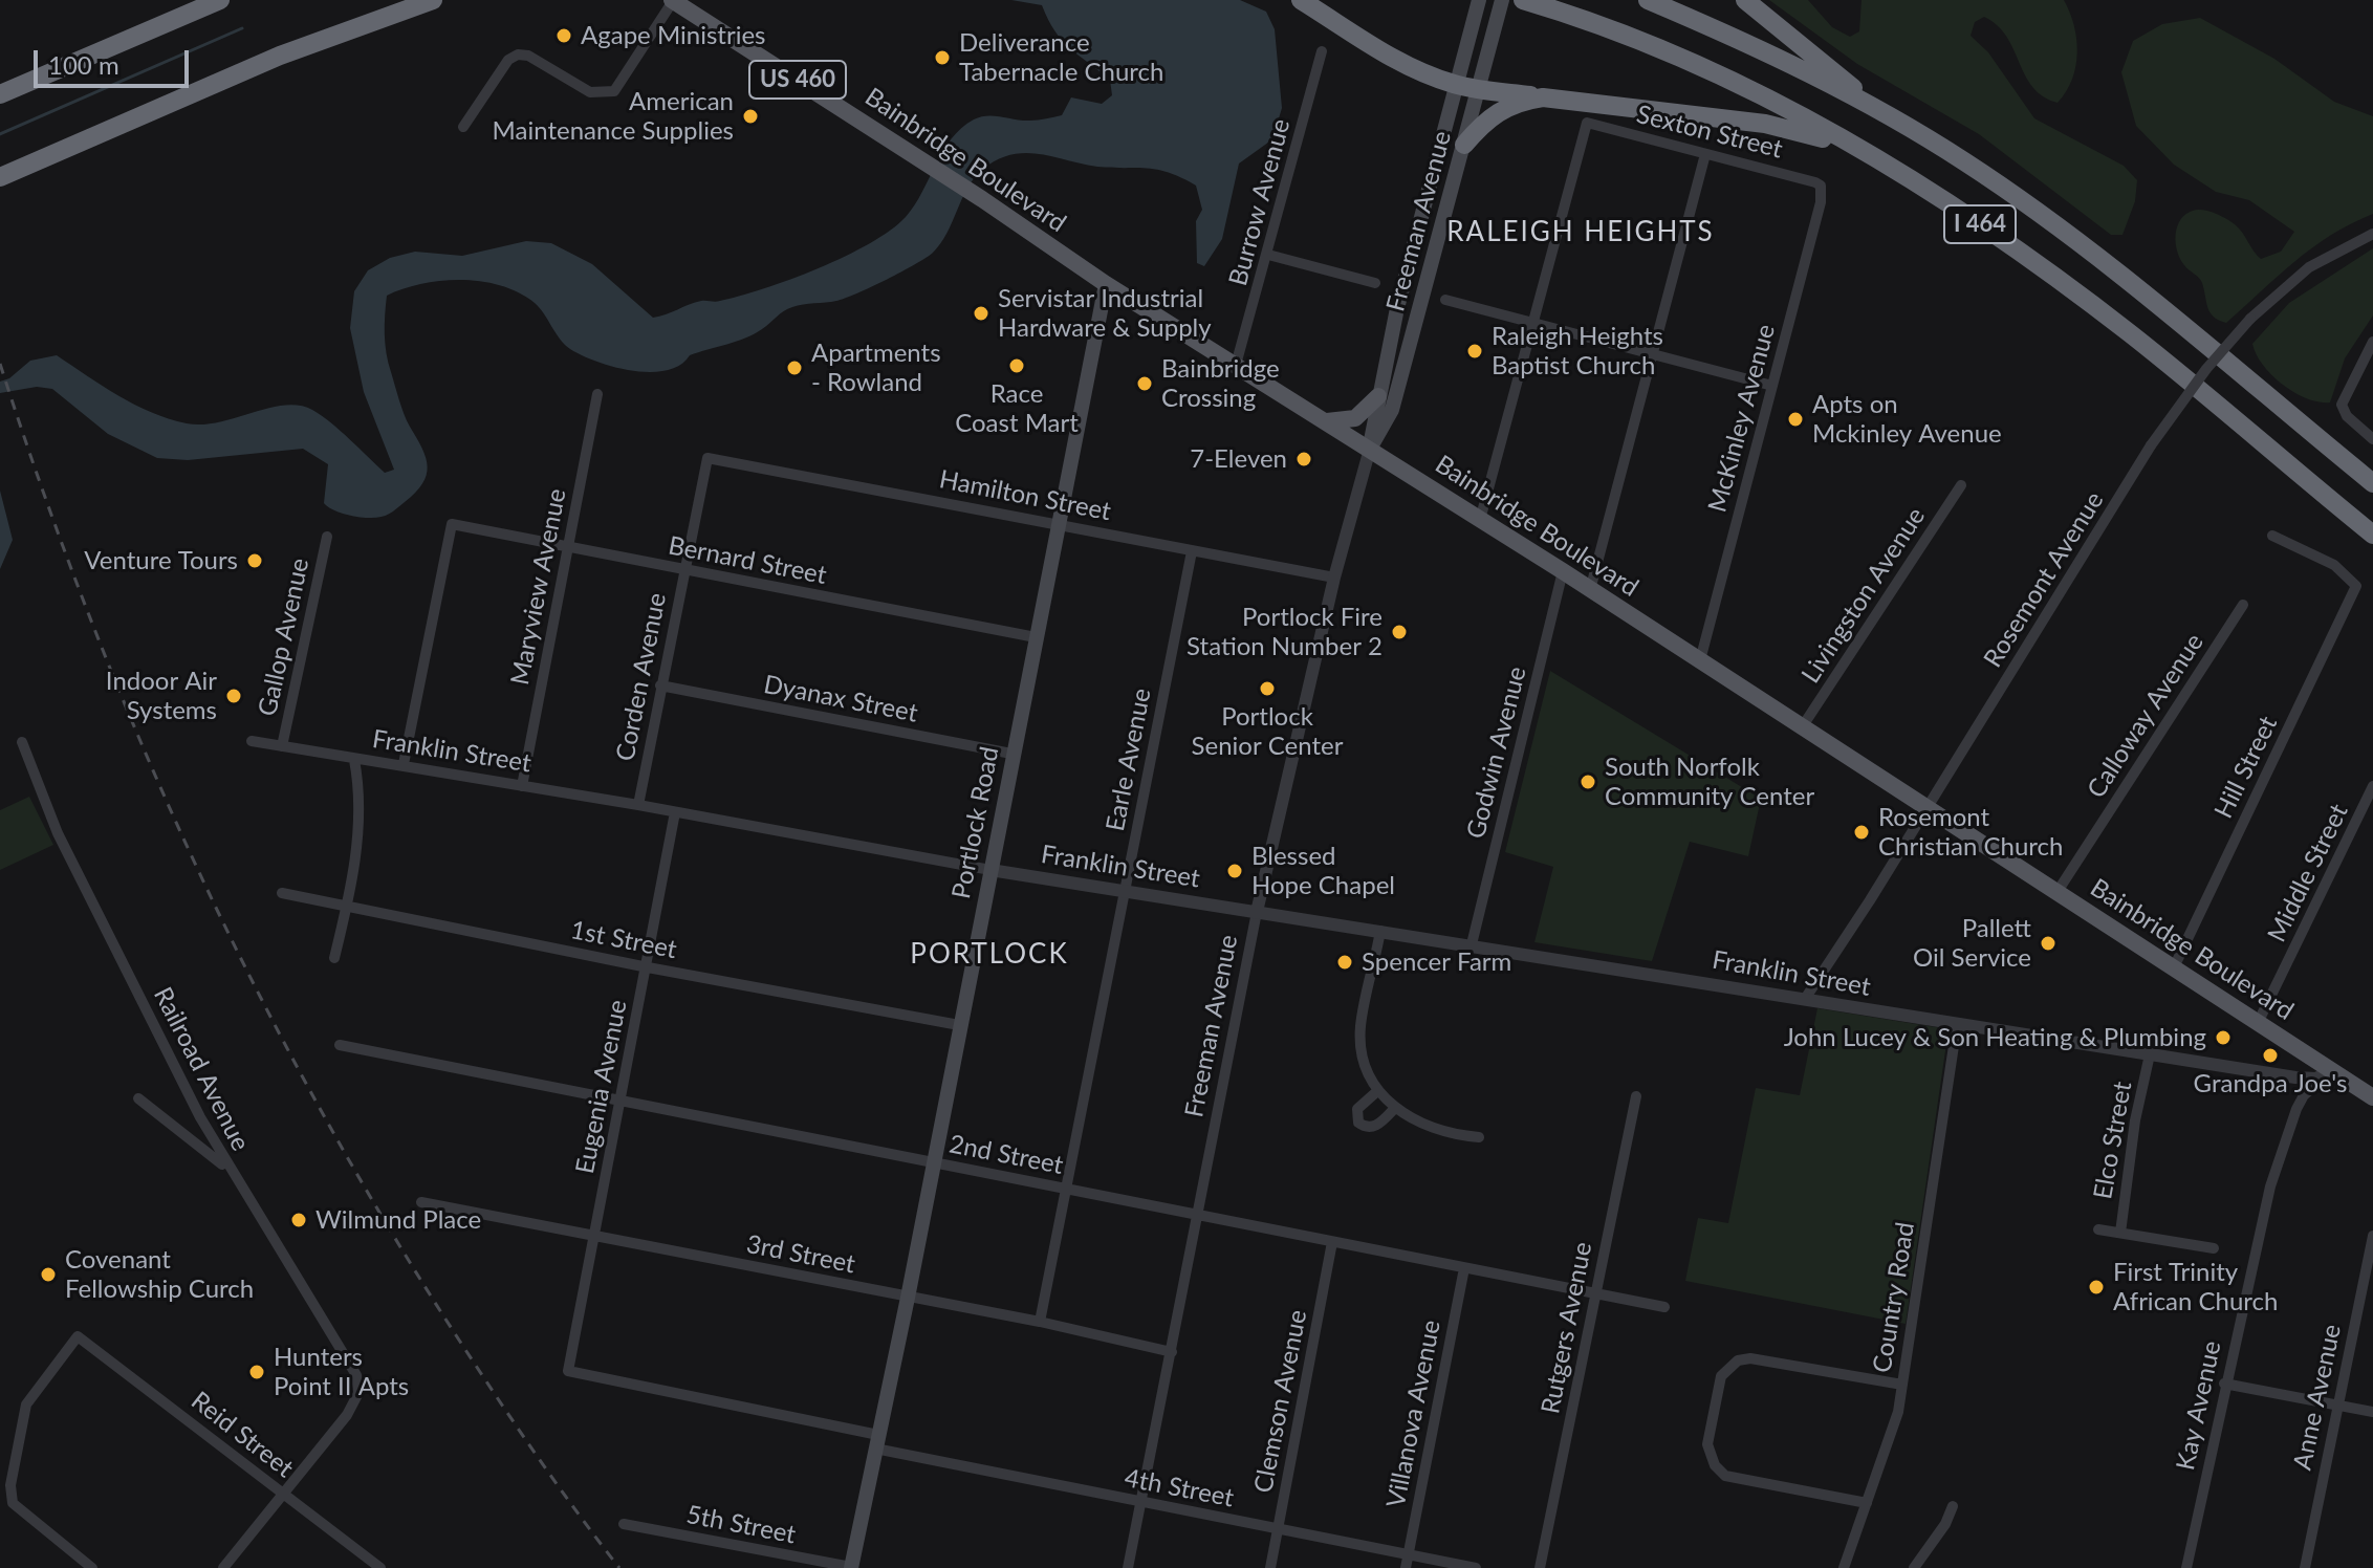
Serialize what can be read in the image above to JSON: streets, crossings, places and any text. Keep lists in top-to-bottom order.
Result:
{
  "streets": {
    "highway": ["I 464"],
    "main road": [
      "US 460",
      "Bainbridge Boulevard",
      "Freeman Avenue",
      "Portlock Road"
    ],
    "street": [
      "Sexton Street",
      "Burrow Avenue",
      "McKinley Avenue",
      "Hamilton Street",
      "Bernard Street",
      "Rosemont Avenue",
      "Maryview Avenue",
      "Livingston Avenue",
      "Gallop Avenue",
      "Corden Avenue",
      "Dyanax Street",
      "Calloway Avenue",
      "Franklin Street",
      "Godwin Avenue",
      "Earle Avenue",
      "Hill Street",
      "Middle Street",
      "1st Street",
      "Railroad Avenue",
      "Eugenia Avenue",
      "Elco Street",
      "2nd Street",
      "3rd Street",
      "Country Road",
      "Rutgers Avenue",
      "Anne Avenue",
      "Clemson Avenue",
      "Kay Avenue",
      "Villanova Avenue",
      "Reid Street",
      "4th Street",
      "5th Street"
    ]
  },
  "crossings": [
    ["Sexton Street", "McKinley Avenue"],
    ["Bainbridge Boulevard", "Burrow Avenue"],
    ["Bainbridge Boulevard", "Freeman Avenue"],
    ["Bainbridge Boulevard", "McKinley Avenue"],
    ["Bainbridge Boulevard", "Rosemont Avenue"],
    ["Bainbridge Boulevard", "Livingston Avenue"],
    ["Bainbridge Boulevard", "Calloway Avenue"],
    ["Bainbridge Boulevard", "Franklin Street"],
    ["Bainbridge Boulevard", "Godwin Avenue"],
    ["Bainbridge Boulevard", "Hill Street"],
    ["Bainbridge Boulevard", "Portlock Road"],
    ["Bainbridge Boulevard", "Middle Street"],
    ["Bainbridge Boulevard", "Kay Avenue"],
    ["Freeman Avenue", "Hamilton Street"],
    ["Freeman Avenue", "Franklin Street"],
    ["Freeman Avenue", "2nd Street"],
    ["Freeman Avenue", "3rd Street"],
    ["Freeman Avenue", "4th Street"],
    ["Hamilton Street", "Corden Avenue"],
    ["Hamilton Street", "Earle Avenue"],
    ["Hamilton Street", "Portlock Road"],
    ["Bernard Street", "Maryview Avenue"],
    ["Bernard Street", "Corden Avenue"],
    ["Bernard Street", "Franklin Street"],
    ["Bernard Street", "Portlock Road"],
    ["Rosemont Avenue", "Franklin Street"],
    ["Maryview Avenue", "Franklin Street"],
    ["Gallop Avenue", "Franklin Street"],
    ["Corden Avenue", "Dyanax Street"],
    ["Corden Avenue", "Franklin Street"],
    ["Dyanax Street", "Portlock Road"],
    ["Franklin Street", "Godwin Avenue"],
    ["Franklin Street", "Earle Avenue"],
    ["Franklin Street", "Portlock Road"],
    ["Franklin Street", "Eugenia Avenue"],
    ["Franklin Street", "Elco Street"],
    ["Franklin Street", "Country Road"],
    ["Franklin Street", "Kay Avenue"],
    ["Earle Avenue", "2nd Street"],
    ["Earle Avenue", "3rd Street"],
    ["Portlock Road", "1st Street"],
    ["Portlock Road", "2nd Street"],
    ["Portlock Road", "3rd Street"],
    ["Portlock Road", "4th Street"],
    ["Portlock Road", "5th Street"],
    ["1st Street", "Eugenia Avenue"],
    ["Railroad Avenue", "Reid Street"],
    ["Eugenia Avenue", "2nd Street"],
    ["Eugenia Avenue", "3rd Street"],
    ["Eugenia Avenue", "4th Street"],
    ["2nd Street", "Rutgers Avenue"],
    ["2nd Street", "Clemson Avenue"],
    ["2nd Street", "Villanova Avenue"],
    ["Clemson Avenue", "4th Street"],
    ["Villanova Avenue", "4th Street"]
  ],
  "districts": ["RALEIGH HEIGHTS", "PORTLOCK"],
  "places": [
    "Agape Ministries",
    "Deliverance Tabernacle Church",
    "American Maintenance Supplies",
    "Servistar Industrial Hardware & Supply",
    "Raleigh Heights Baptist Church",
    "Race Coast Mart",
    "Apartments - Rowland",
    "Bainbridge Crossing",
    "Apts on Mckinley Avenue",
    "7-Eleven",
    "Venture Tours",
    "Portlock Fire Station Number 2",
    "Portlock Senior Center",
    "Indoor Air Systems",
    "South Norfolk Community Center",
    "Rosemont Christian Church",
    "Blessed Hope Chapel",
    "Pallett Oil Service",
    "Spencer Farm",
    "John Lucey & Son Heating & Plumbing",
    "Grandpa Joe's",
    "Wilmund Place",
    "Covenant Fellowship Curch",
    "First Trinity African Church",
    "Hunters Point II Apts"
  ],
  "scale_bar": "100 m"
}
